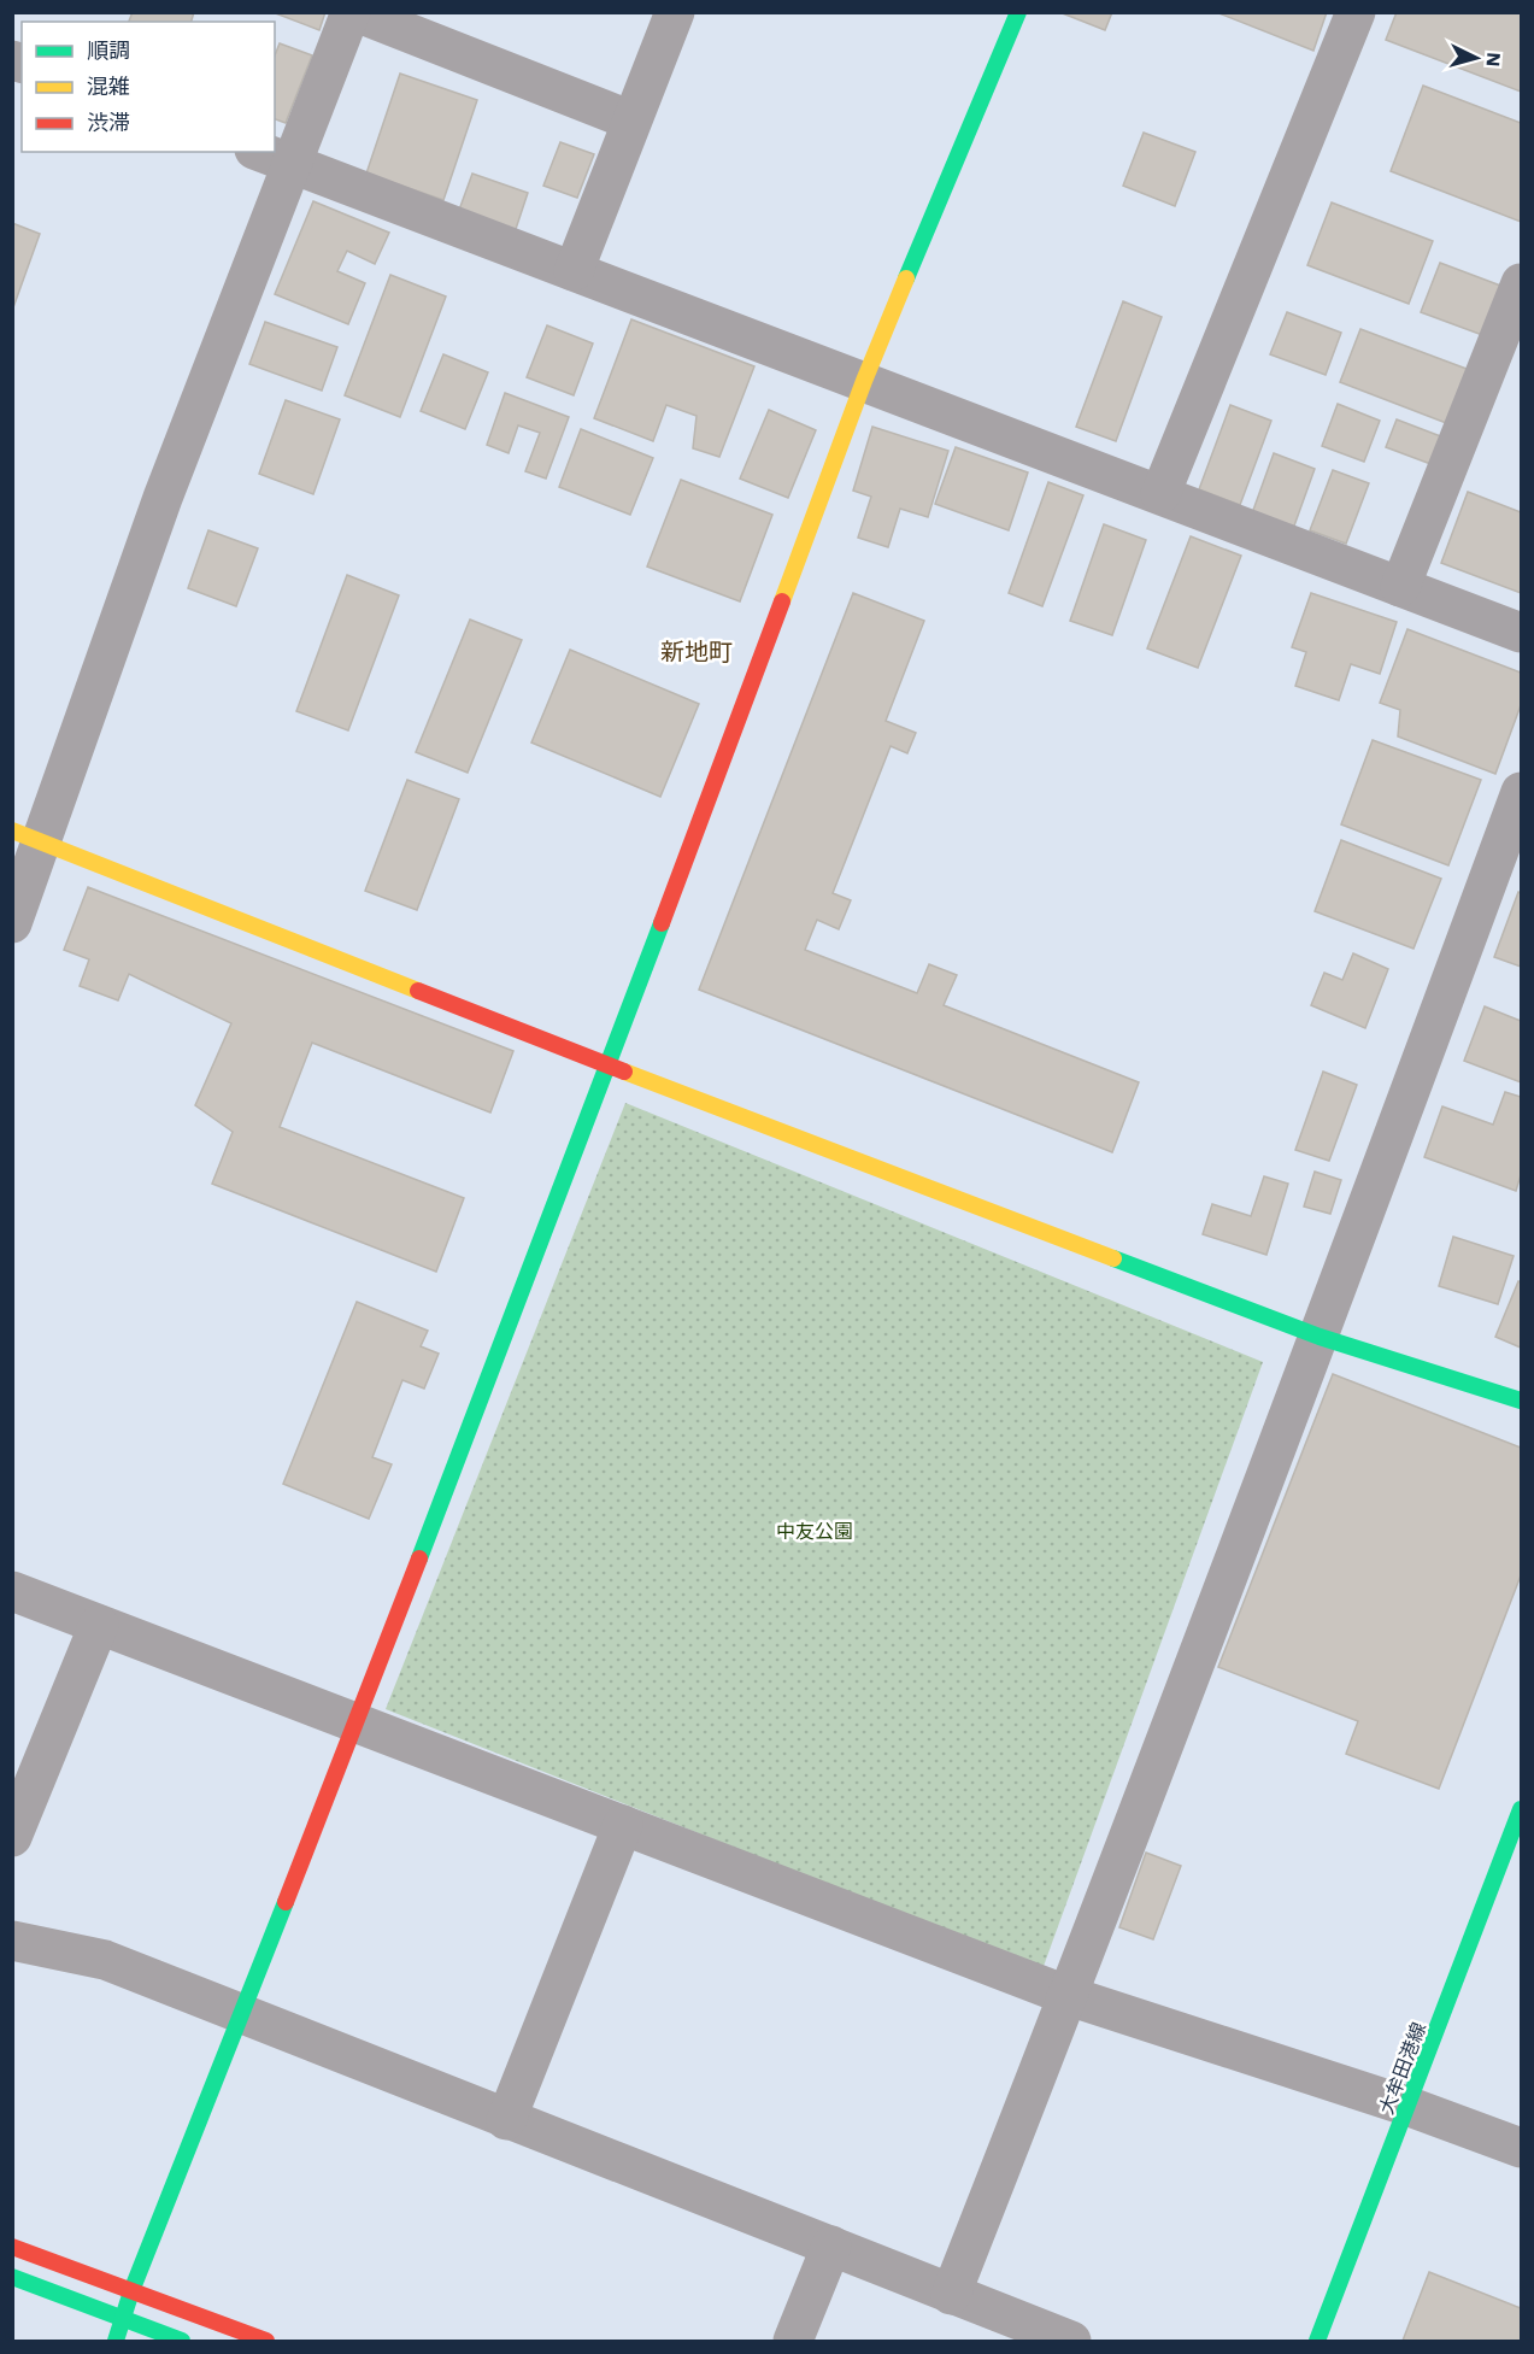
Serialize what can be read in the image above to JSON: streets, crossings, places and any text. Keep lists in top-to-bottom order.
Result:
{
  "streets": {
    "street": ["大牟田港線"]
  },
  "districts": ["新地町"],
  "parks": ["中友公園"],
  "legend": ["順調", "混雑", "渋滞"],
  "north": "right"
}
